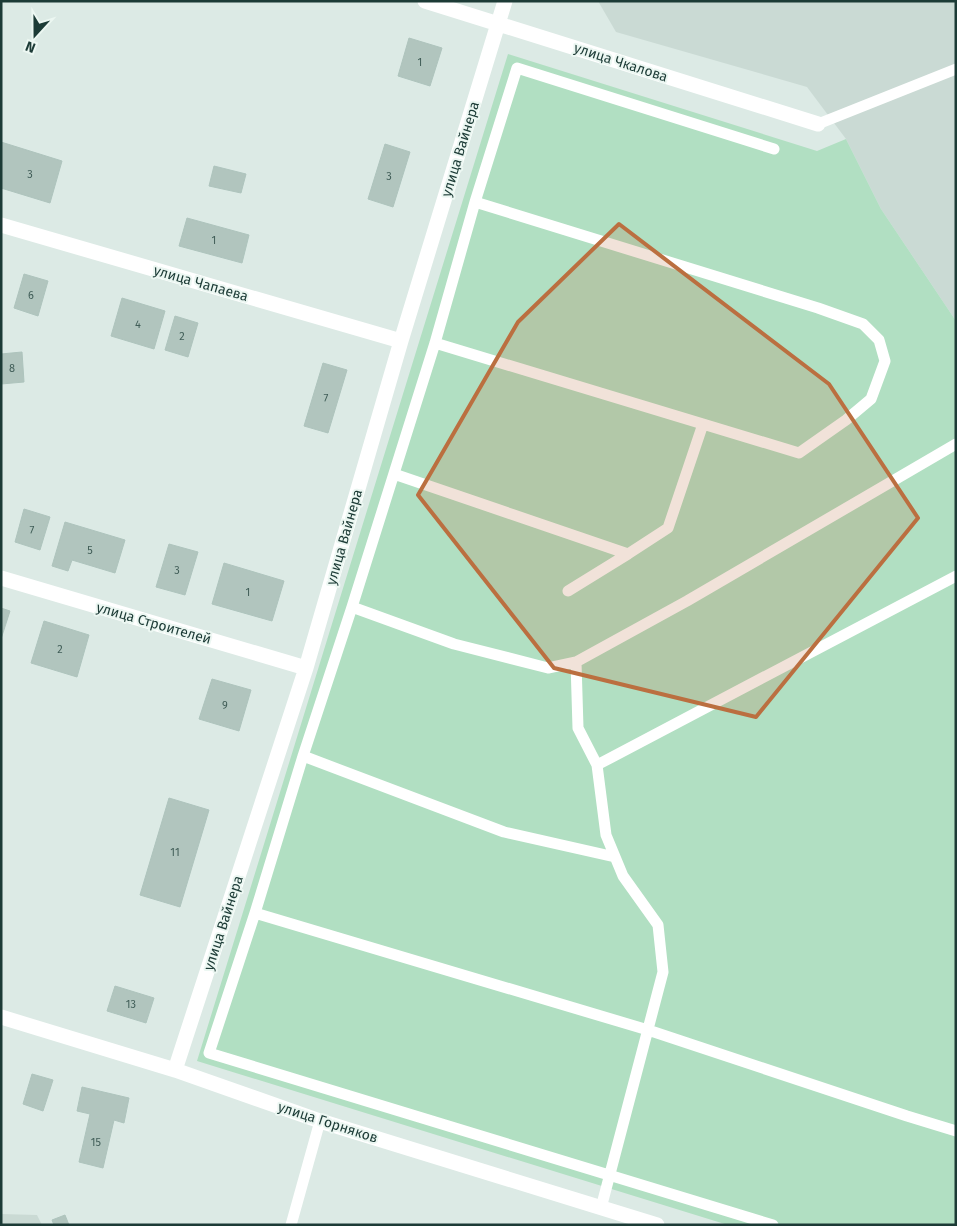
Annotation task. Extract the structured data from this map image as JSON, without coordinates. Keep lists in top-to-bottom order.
{
  "streets": {
    "street": [
      "улица Чкалова",
      "улица Вайнера",
      "улица Чапаева",
      "улица Строителей",
      "улица Горняков"
    ]
  },
  "crossings": [
    ["улица Чкалова", "улица Вайнера"],
    ["улица Вайнера", "улица Чапаева"],
    ["улица Вайнера", "улица Строителей"],
    ["улица Вайнера", "улица Горняков"]
  ],
  "house_numbers": [
    "1",
    "3",
    "3",
    "1",
    "6",
    "4",
    "2",
    "8",
    "7",
    "7",
    "5",
    "3",
    "1",
    "2",
    "9",
    "11",
    "13",
    "15"
  ],
  "north": "bottom"
}
